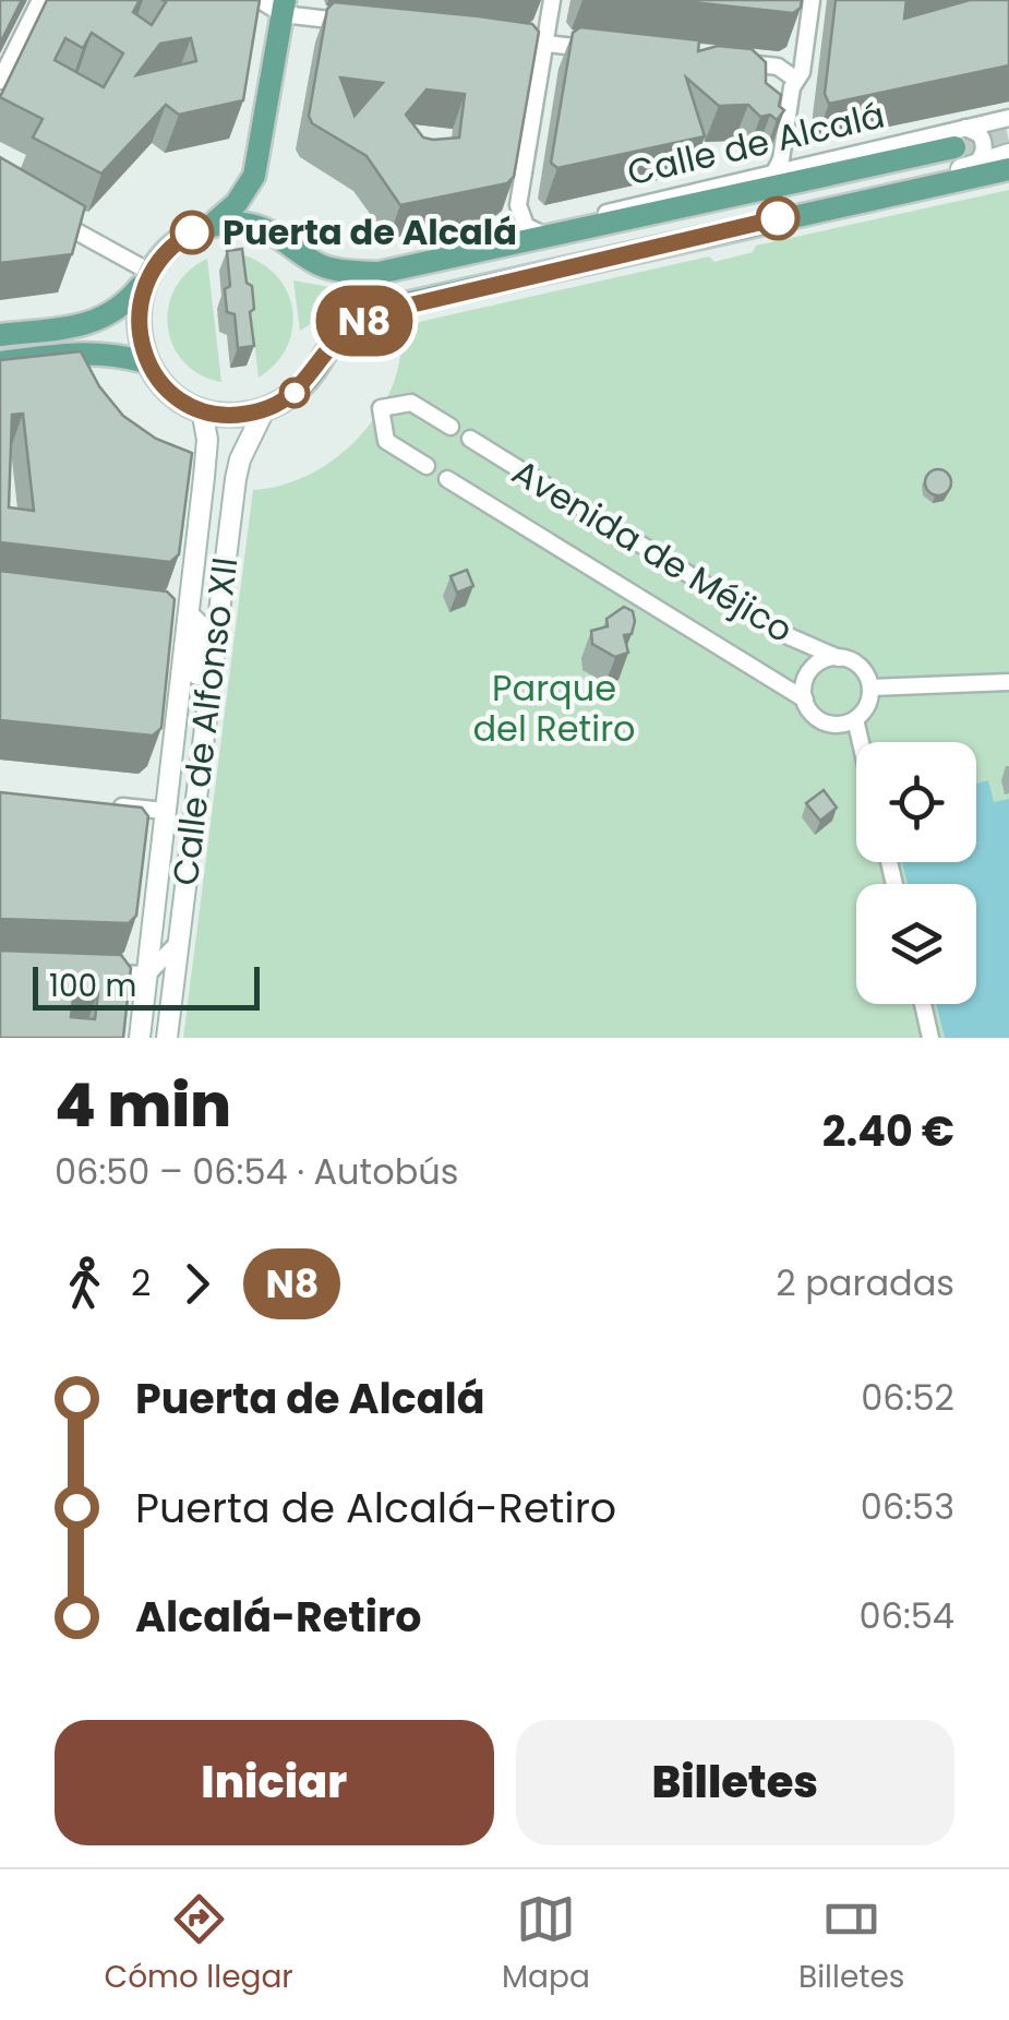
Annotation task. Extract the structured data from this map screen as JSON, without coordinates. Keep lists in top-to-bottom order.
{
  "streets": {
    "main road": ["Calle de Alcalá", "Calle de Alfonso XII"],
    "street": ["Avenida de Méjico"]
  },
  "crossings": [
    ["Calle de Alcalá", "Calle de Alfonso XII"]
  ],
  "parks": ["Parque del Retiro"],
  "places": ["Puerta de Alcalá"],
  "lines": ["bus line N8"],
  "scale_bar": "100 m",
  "page": {
    "on_map": "N8",
    "scale": "100 m",
    "heading": ["4 min", "06:50 – 06:54 · Autobús", "2.40 €"],
    "legs": ["2", "N8", "2 paradas"],
    "list": [
      {
        "name": "Puerta de Alcalá",
        "value": "06:52"
      },
      {
        "name": "Puerta de Alcalá-Retiro",
        "value": "06:53"
      },
      {
        "name": "Alcalá-Retiro",
        "value": "06:54"
      }
    ],
    "buttons": ["Iniciar", "Billetes"],
    "tabs": ["Cómo llegar", "Mapa", "Billetes"]
  }
}
